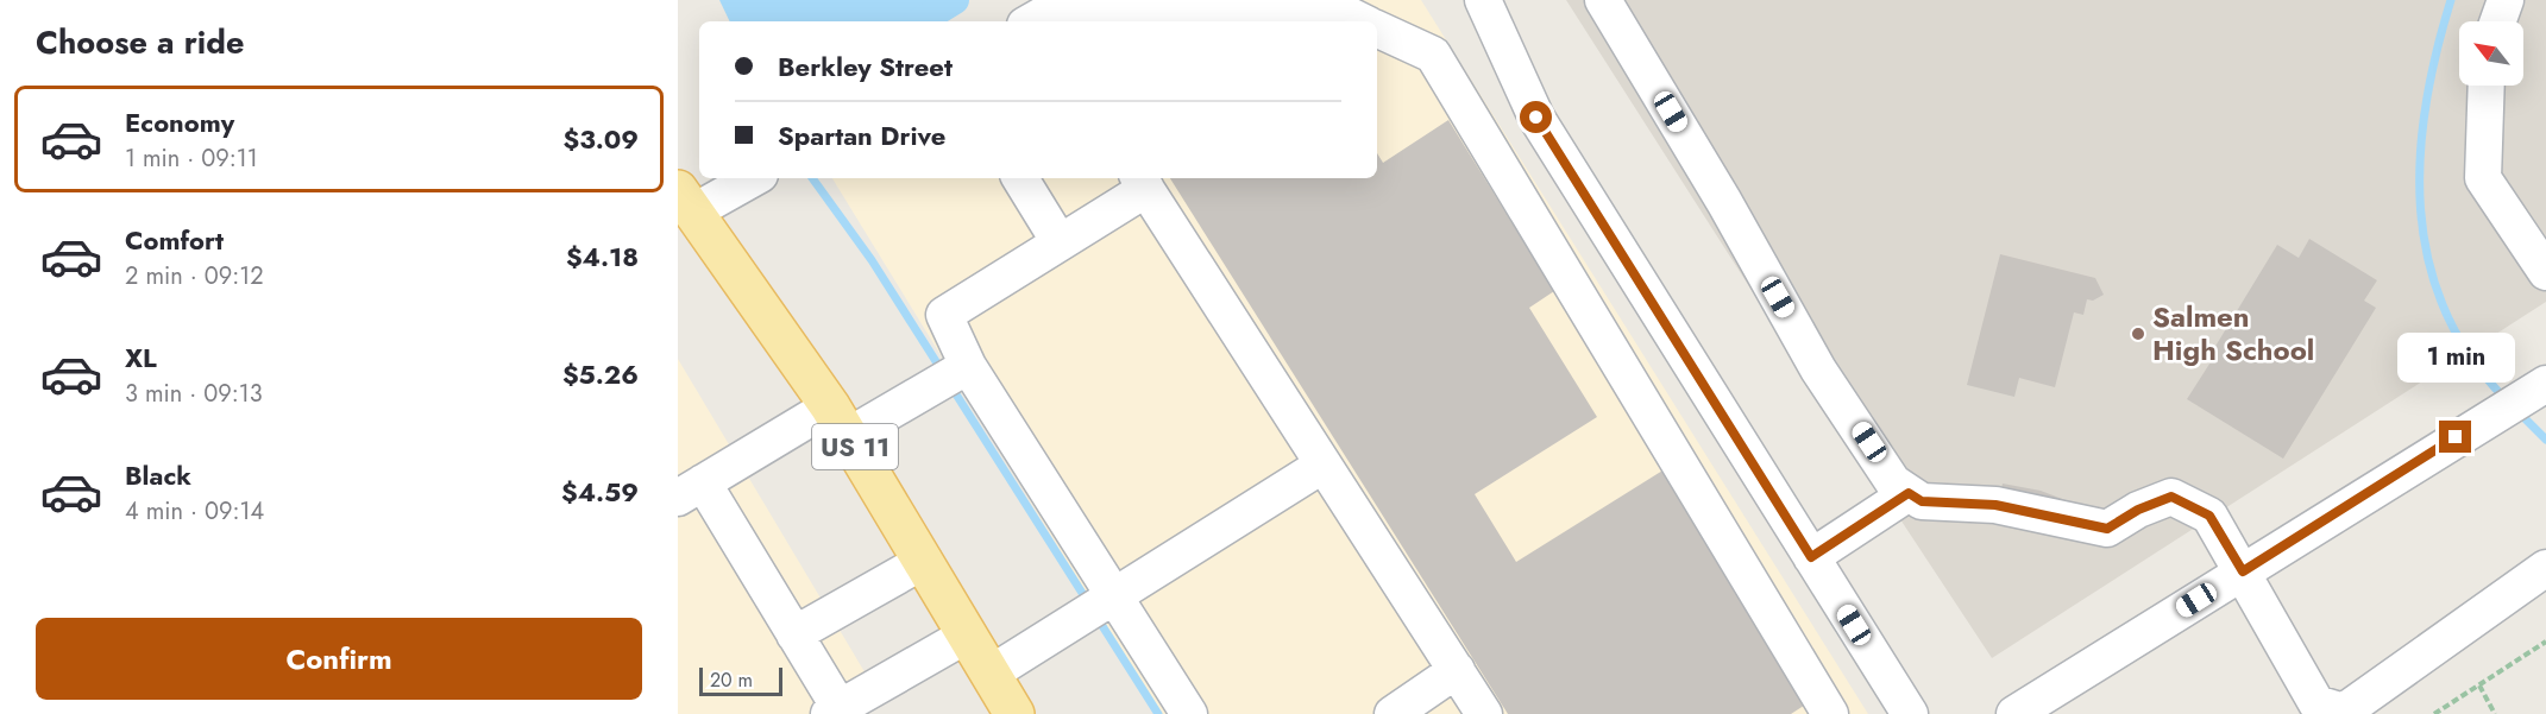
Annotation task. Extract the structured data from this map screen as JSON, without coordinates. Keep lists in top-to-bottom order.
{
  "streets": {
    "main road": ["US 11"]
  },
  "places": ["Salmen High School"],
  "scale_bar": "20 m",
  "north": "top left",
  "page": {
    "heading": "Choose a ride",
    "banner": ["Berkley Street", "Spartan Drive"],
    "list": [
      {
        "name": "Economy",
        "note": "1 min · 09:11",
        "value": "$3.09"
      },
      {
        "name": "Comfort",
        "note": "2 min · 09:12",
        "value": "$4.18"
      },
      {
        "name": "XL",
        "note": "3 min · 09:13",
        "value": "$5.26"
      },
      {
        "name": "Black",
        "note": "4 min · 09:14",
        "value": "$4.59"
      }
    ],
    "bubble": "1 min",
    "buttons": "Confirm",
    "scale": "20 m"
  }
}
